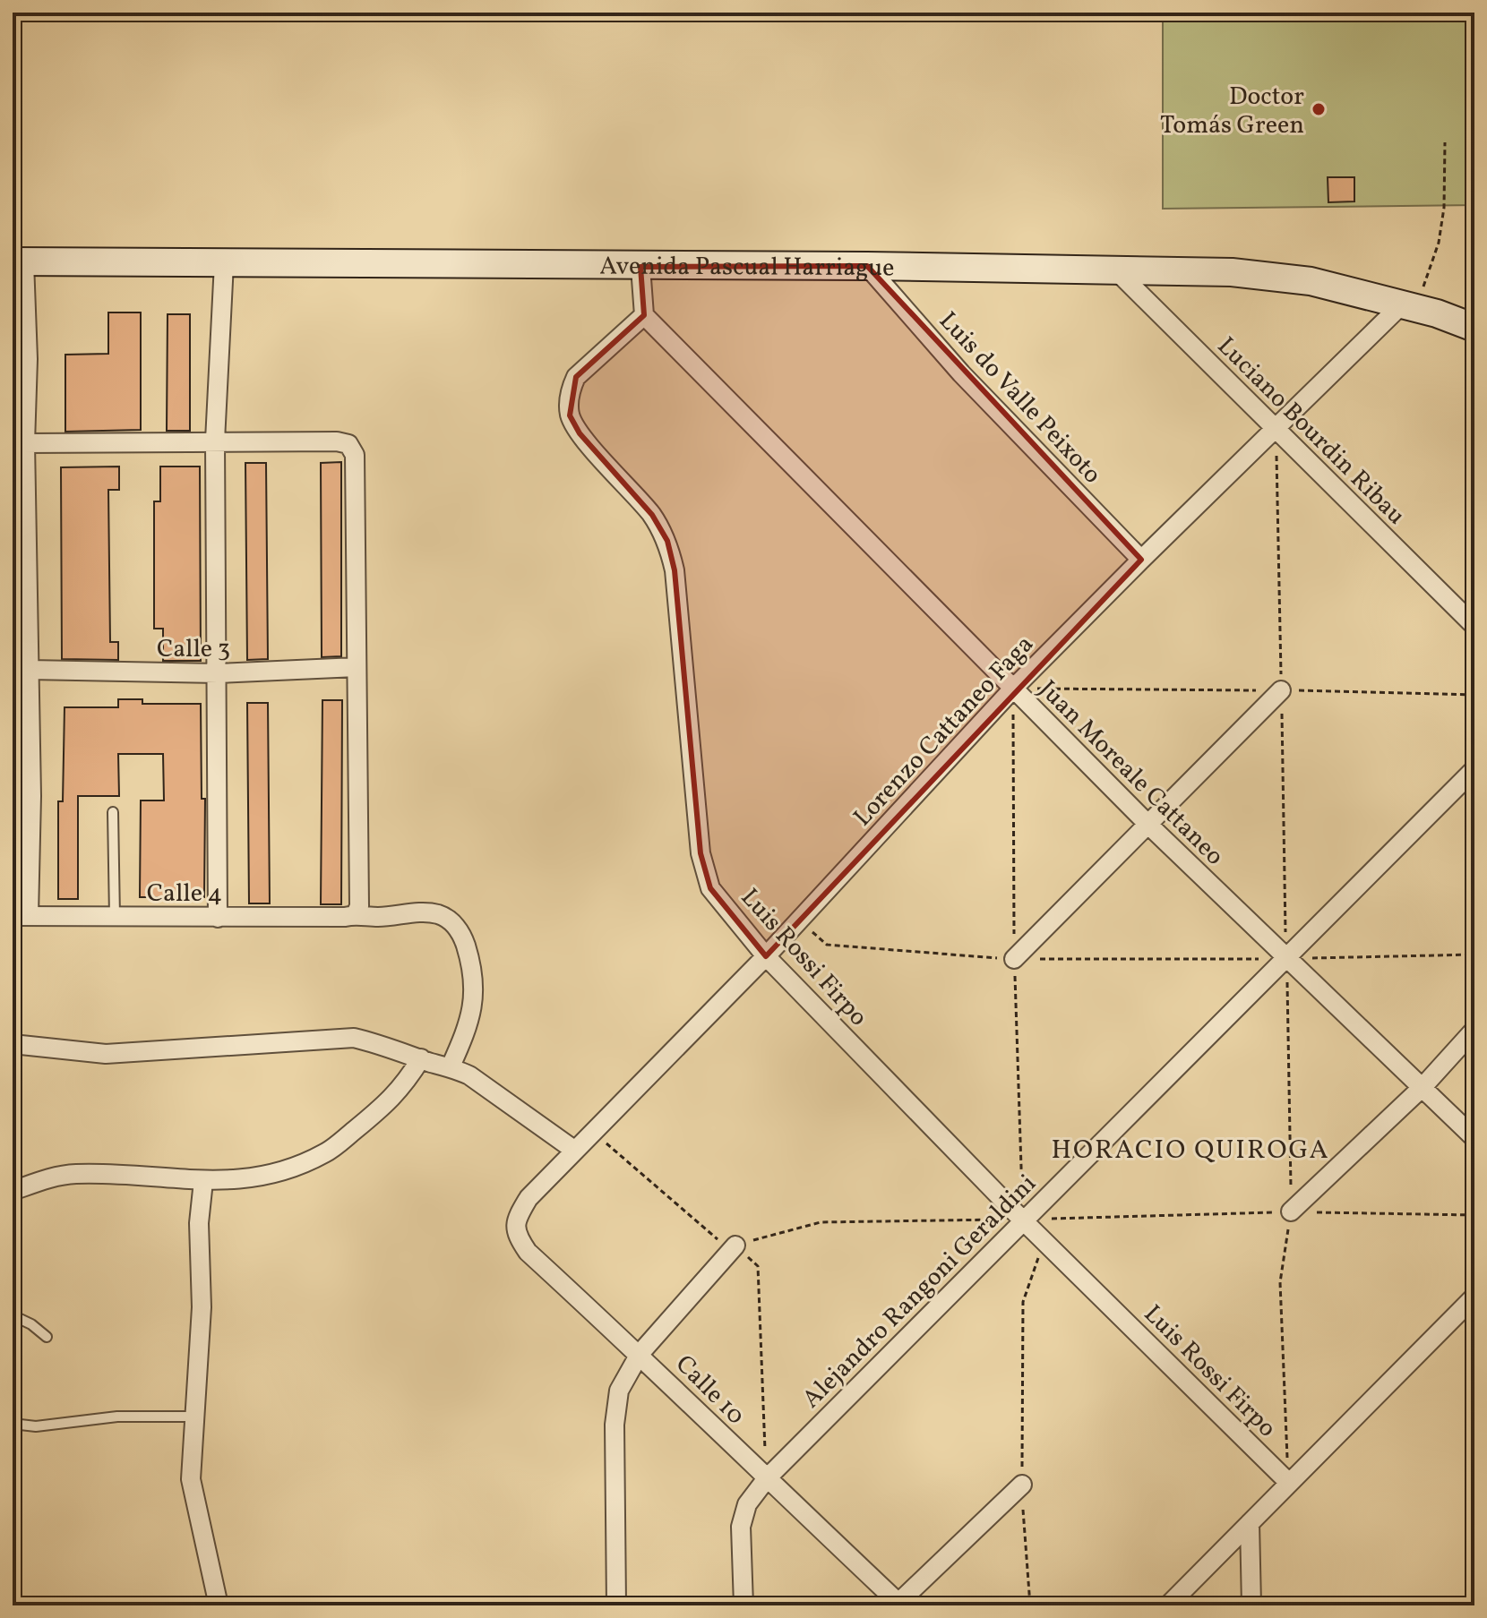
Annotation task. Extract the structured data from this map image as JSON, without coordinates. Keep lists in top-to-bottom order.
{
  "streets": {
    "street": [
      "Avenida Pascual Harriague",
      "Luis do Valle Peixoto",
      "Luciano Bourdin Ribau",
      "Calle 3",
      "Lorenzo Cattaneo Faga",
      "Juan Moreale Cattaneo",
      "Calle 4",
      "Luis Rossi Firpo",
      "Alejandro Rangoni Geraldini",
      "Calle 10"
    ]
  },
  "crossings": [
    ["Avenida Pascual Harriague", "Luis do Valle Peixoto"],
    ["Avenida Pascual Harriague", "Luciano Bourdin Ribau"],
    ["Avenida Pascual Harriague", "Lorenzo Cattaneo Faga"],
    ["Luis do Valle Peixoto", "Lorenzo Cattaneo Faga"],
    ["Luciano Bourdin Ribau", "Lorenzo Cattaneo Faga"],
    ["Lorenzo Cattaneo Faga", "Juan Moreale Cattaneo"],
    ["Lorenzo Cattaneo Faga", "Luis Rossi Firpo"],
    ["Lorenzo Cattaneo Faga", "Calle 10"],
    ["Juan Moreale Cattaneo", "Luis Rossi Firpo"],
    ["Juan Moreale Cattaneo", "Alejandro Rangoni Geraldini"],
    ["Luis Rossi Firpo", "Alejandro Rangoni Geraldini"],
    ["Alejandro Rangoni Geraldini", "Calle 10"]
  ],
  "districts": ["HORACIO QUIROGA"],
  "places": ["Doctor Tomás Green"]
}
